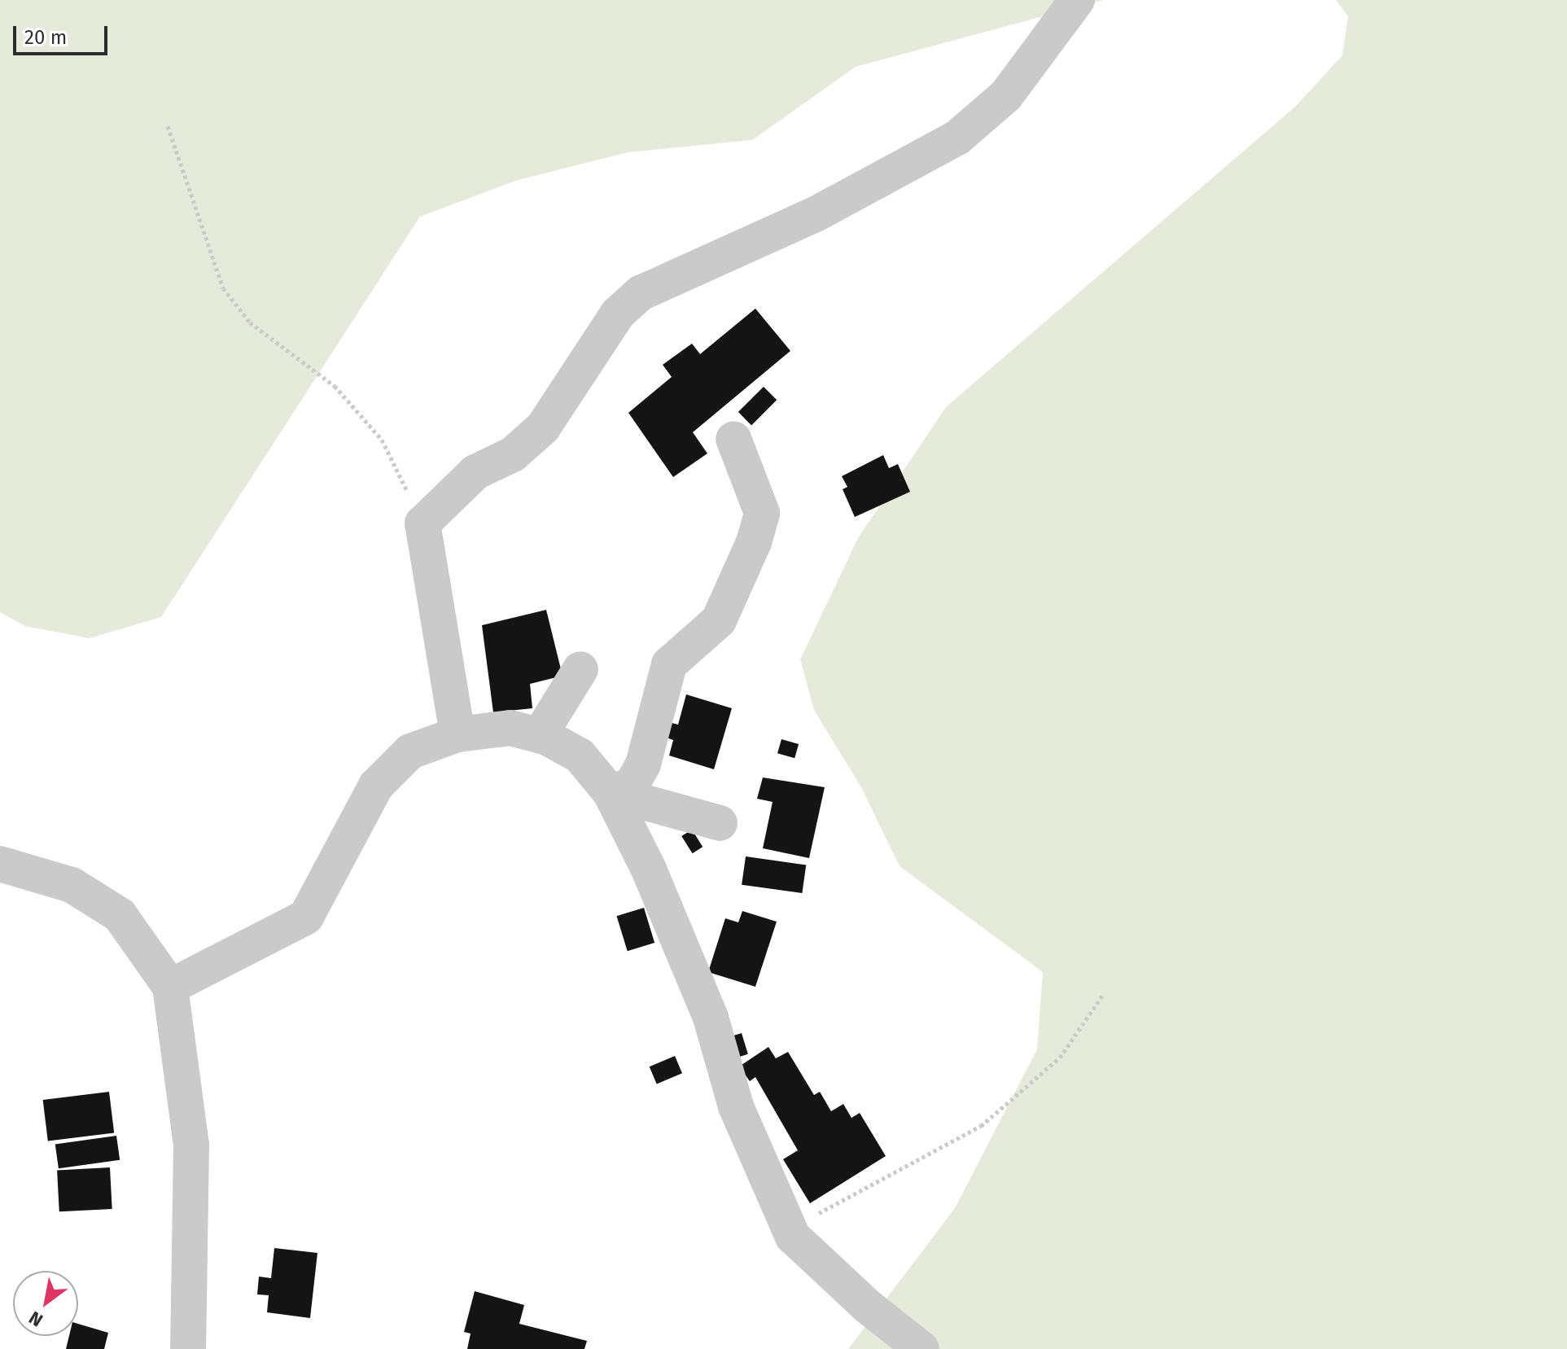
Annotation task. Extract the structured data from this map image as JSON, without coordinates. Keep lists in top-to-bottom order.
{
  "scale_bar": "20 m",
  "north": "bottom left"
}
